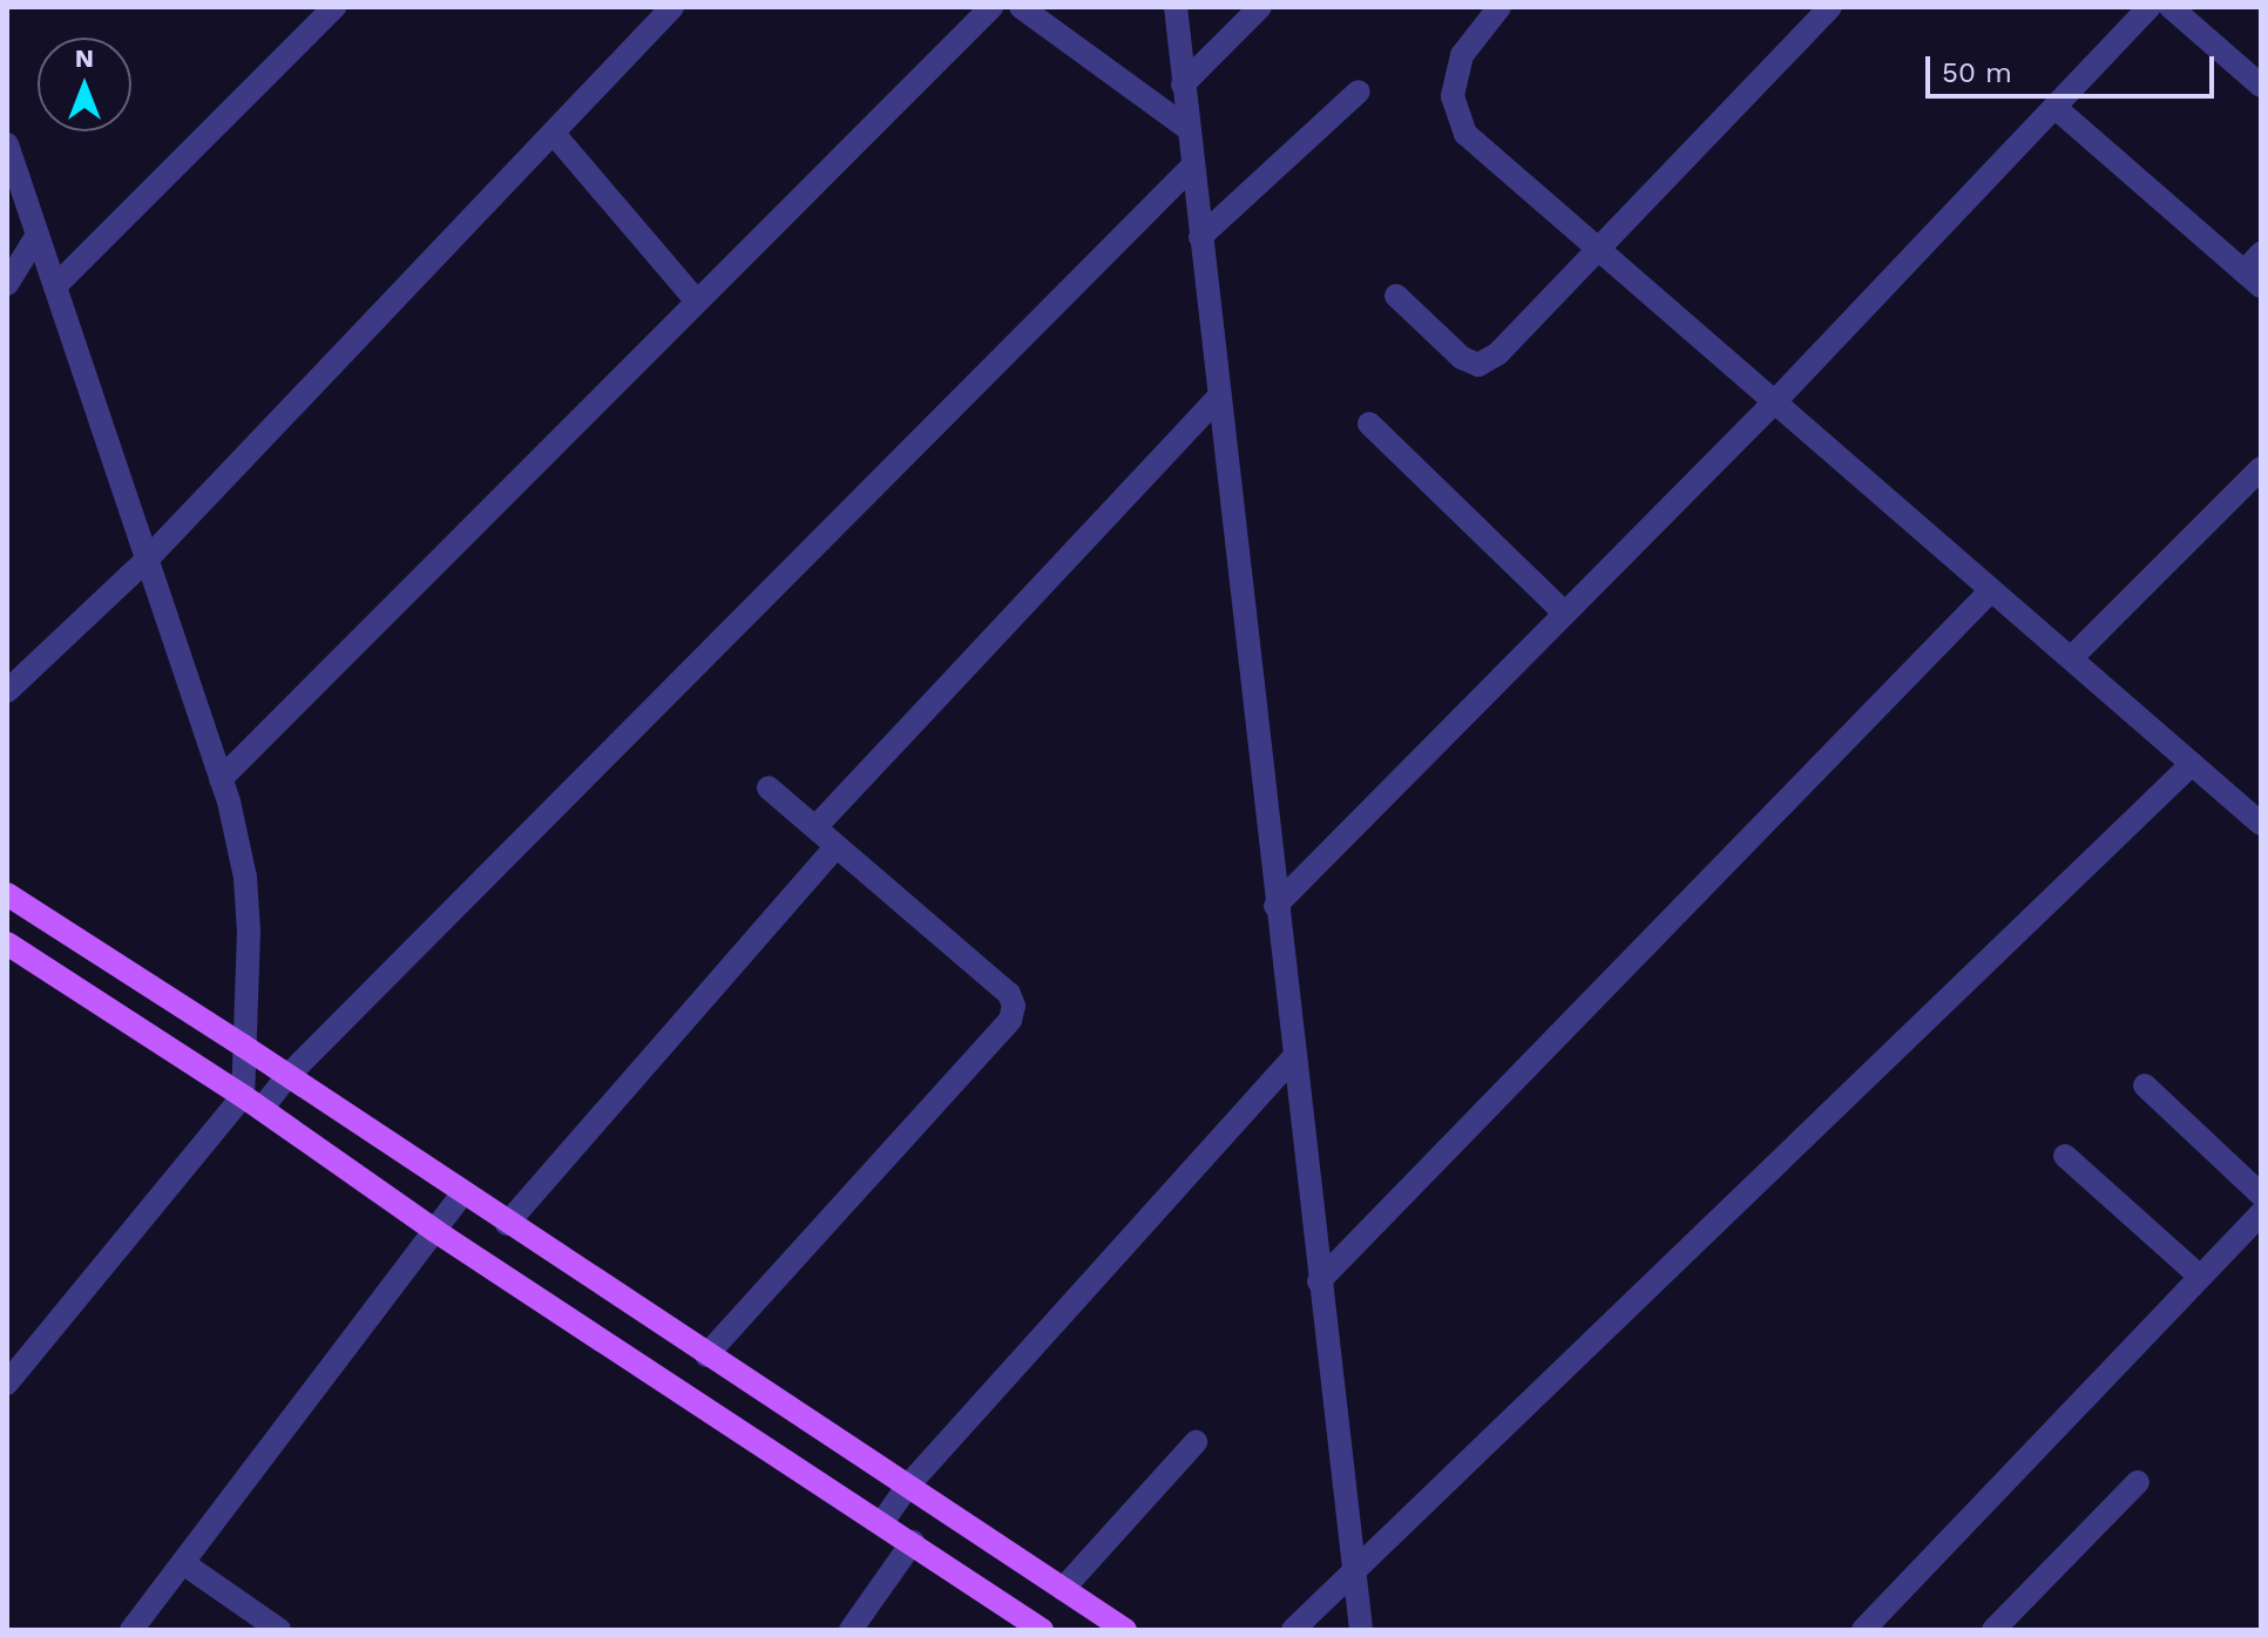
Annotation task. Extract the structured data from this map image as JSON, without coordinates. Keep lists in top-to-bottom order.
{
  "scale_bar": "50 m",
  "north": "top"
}
